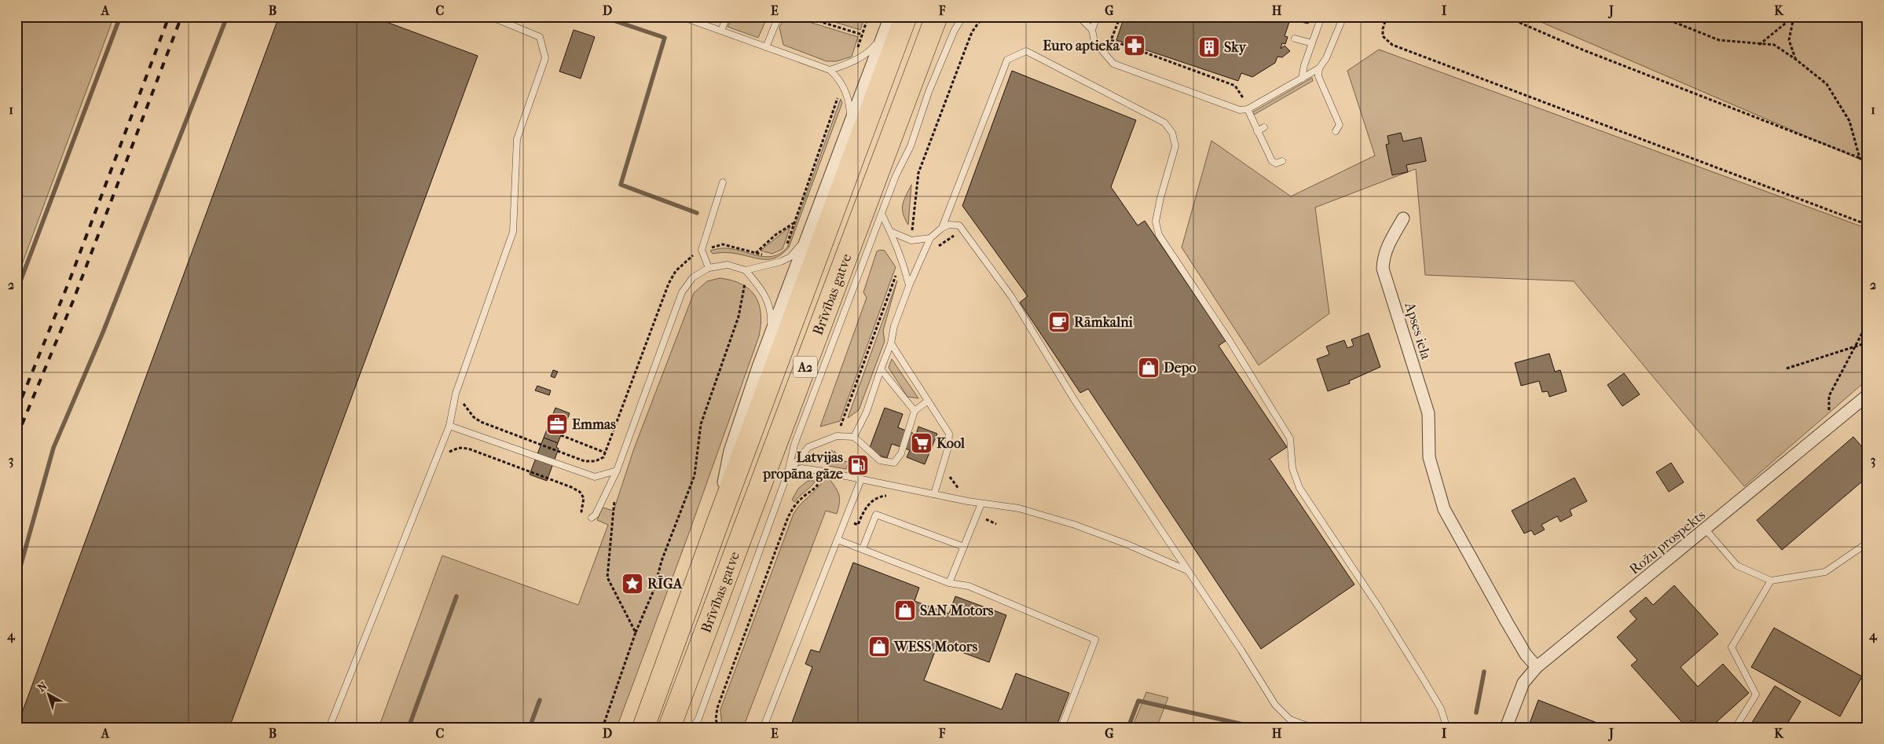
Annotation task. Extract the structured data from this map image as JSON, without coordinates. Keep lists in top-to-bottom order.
{
  "streets": {
    "highway": ["Brīvības gatve", "A2"],
    "street": ["Apses iela", "Rožu prospekts"]
  },
  "crossings": [
    ["Apses iela", "Rožu prospekts"]
  ],
  "places": {
    "pharmacy": ["Euro aptieka"],
    "building": ["Sky"],
    "cafe": ["Rāmkalni"],
    "shop": ["Depo", "SAN Motors", "WESS Motors"],
    "office": ["Emmas"],
    "supermarket": ["Kool"],
    "fuel station": ["Latvijas propāna gāze"],
    "place": ["RĪGA"]
  },
  "north": "top left",
  "grid": {
    "columns": [
      "A",
      "B",
      "C",
      "D",
      "E",
      "F",
      "G",
      "H",
      "I",
      "J",
      "K"
    ],
    "rows": [
      "1",
      "2",
      "3",
      "4"
    ]
  }
}
